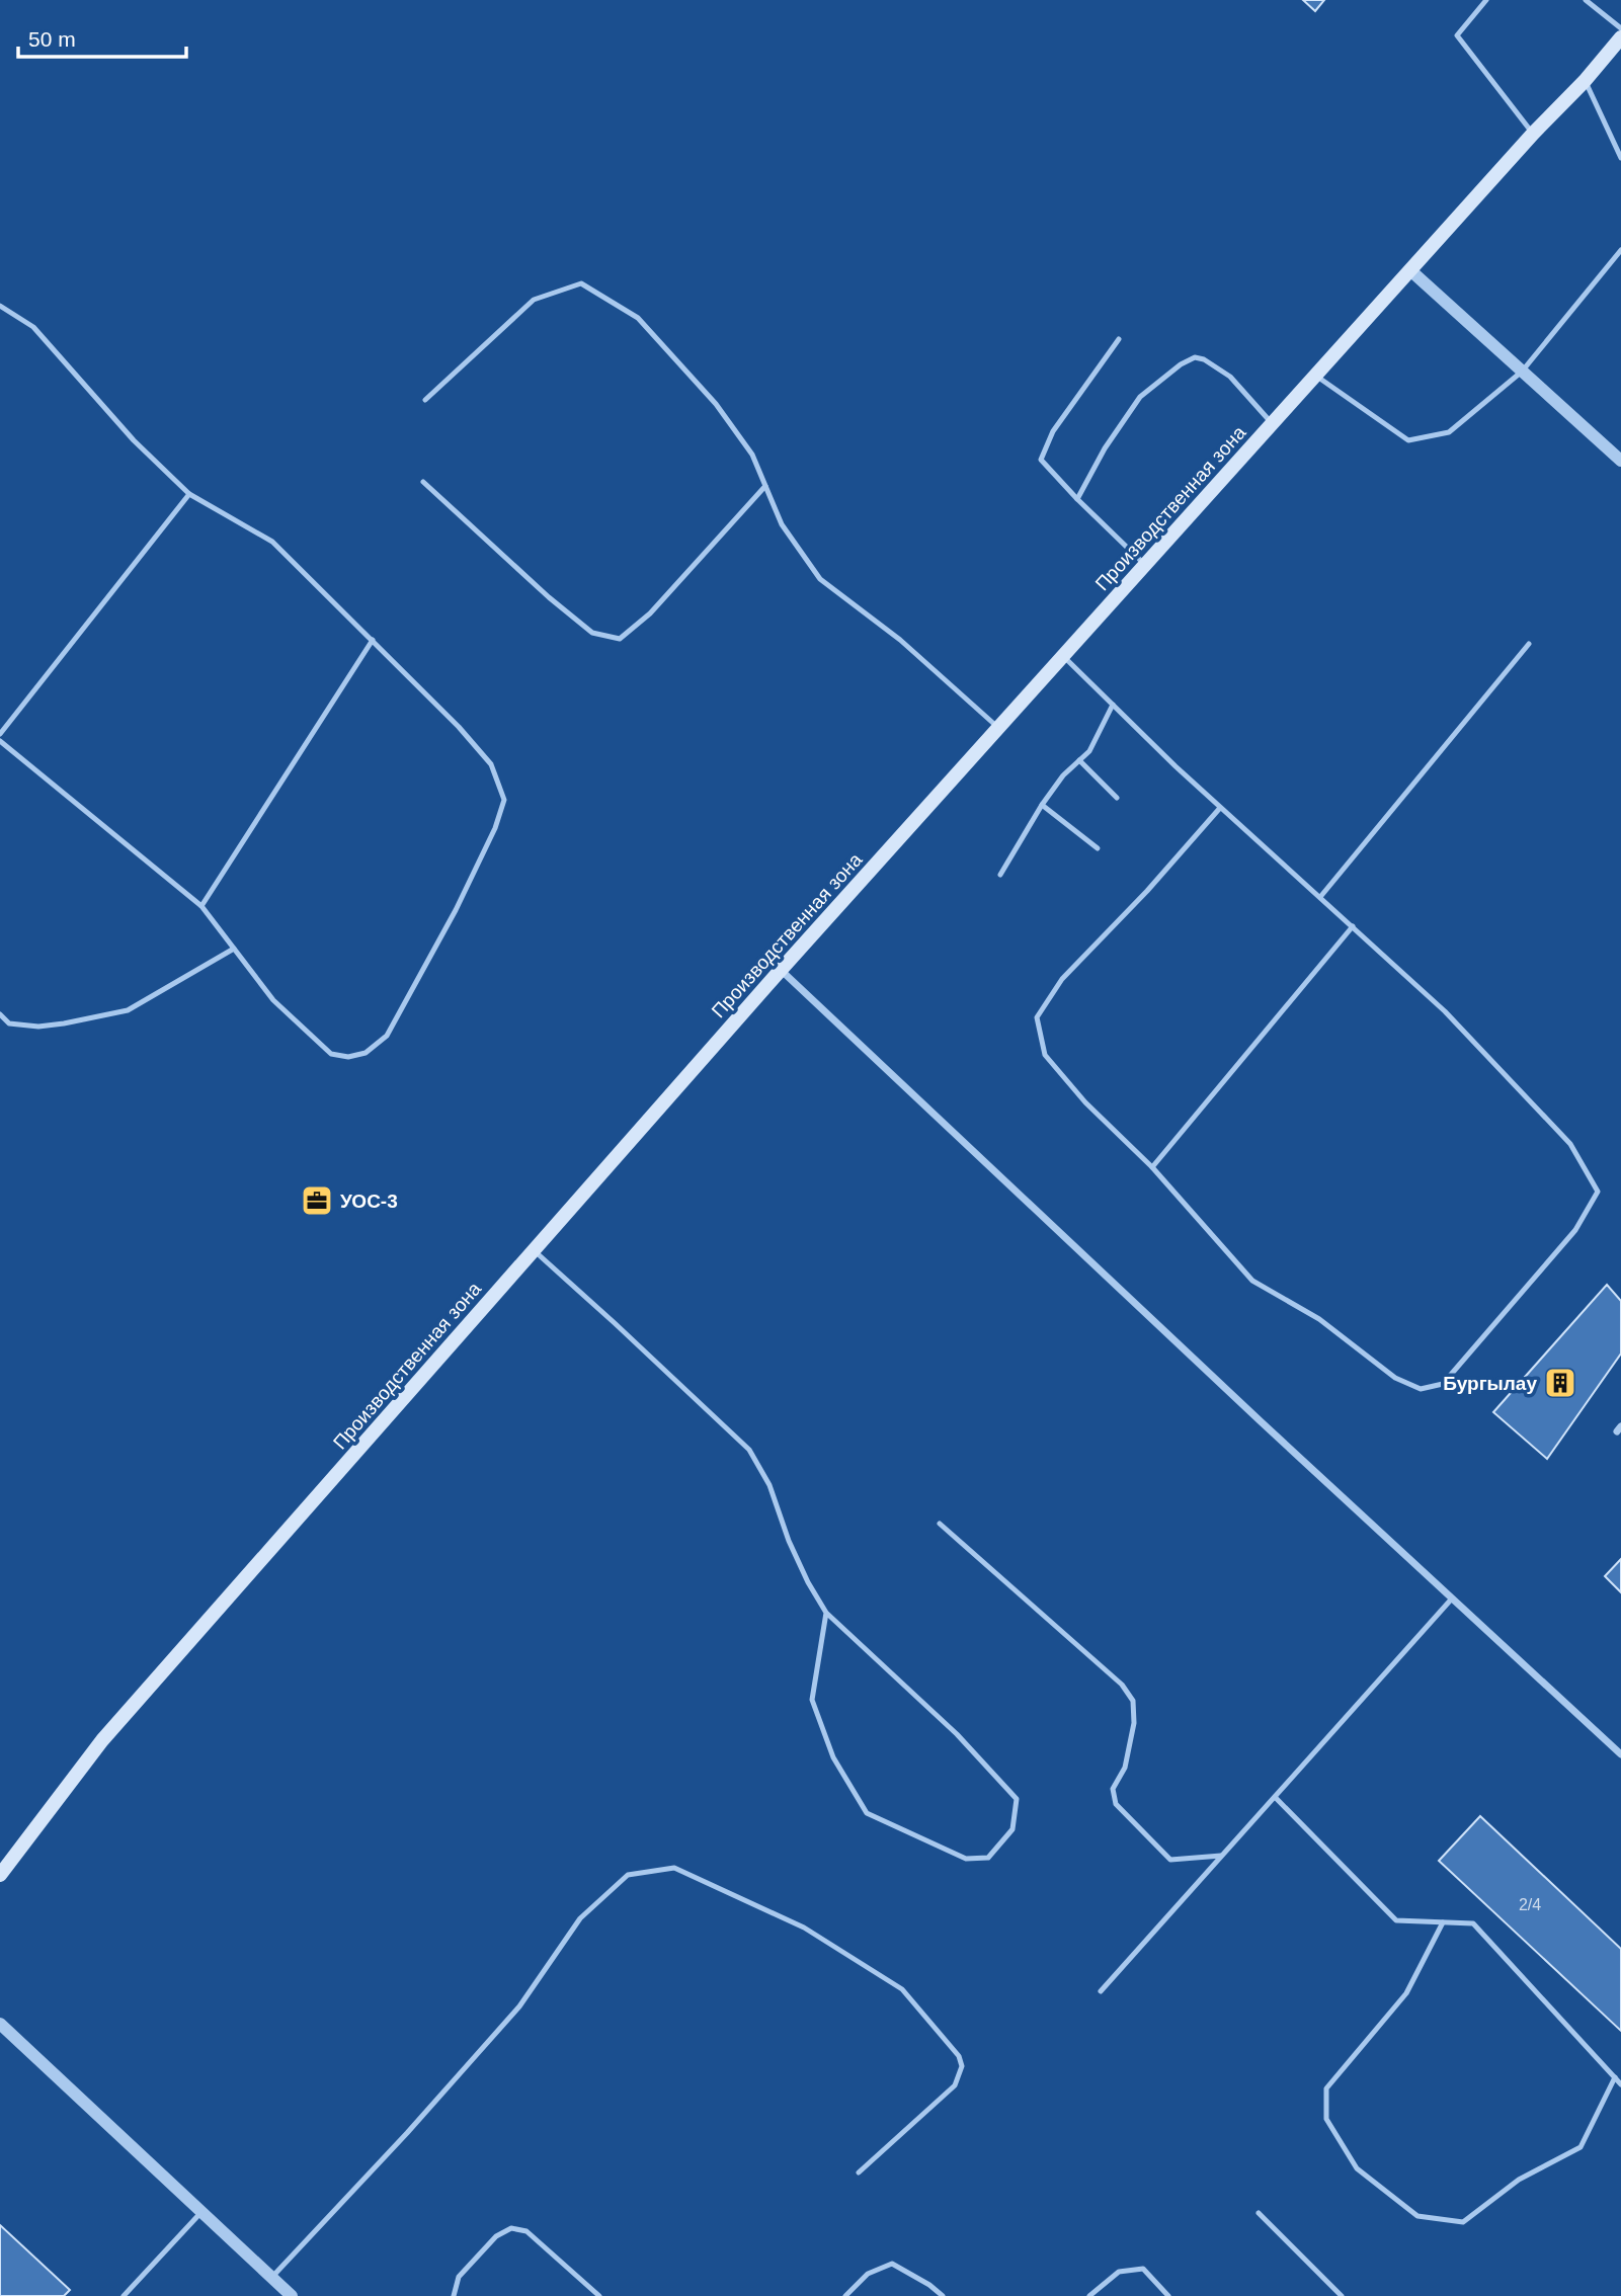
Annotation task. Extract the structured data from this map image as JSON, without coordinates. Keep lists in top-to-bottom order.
{
  "streets": {
    "main road": ["Производственная зона"]
  },
  "places": {
    "office": ["УОС-3"],
    "building": ["Бургылау"]
  },
  "house_numbers": ["2/4"],
  "scale_bar": "50 m"
}
